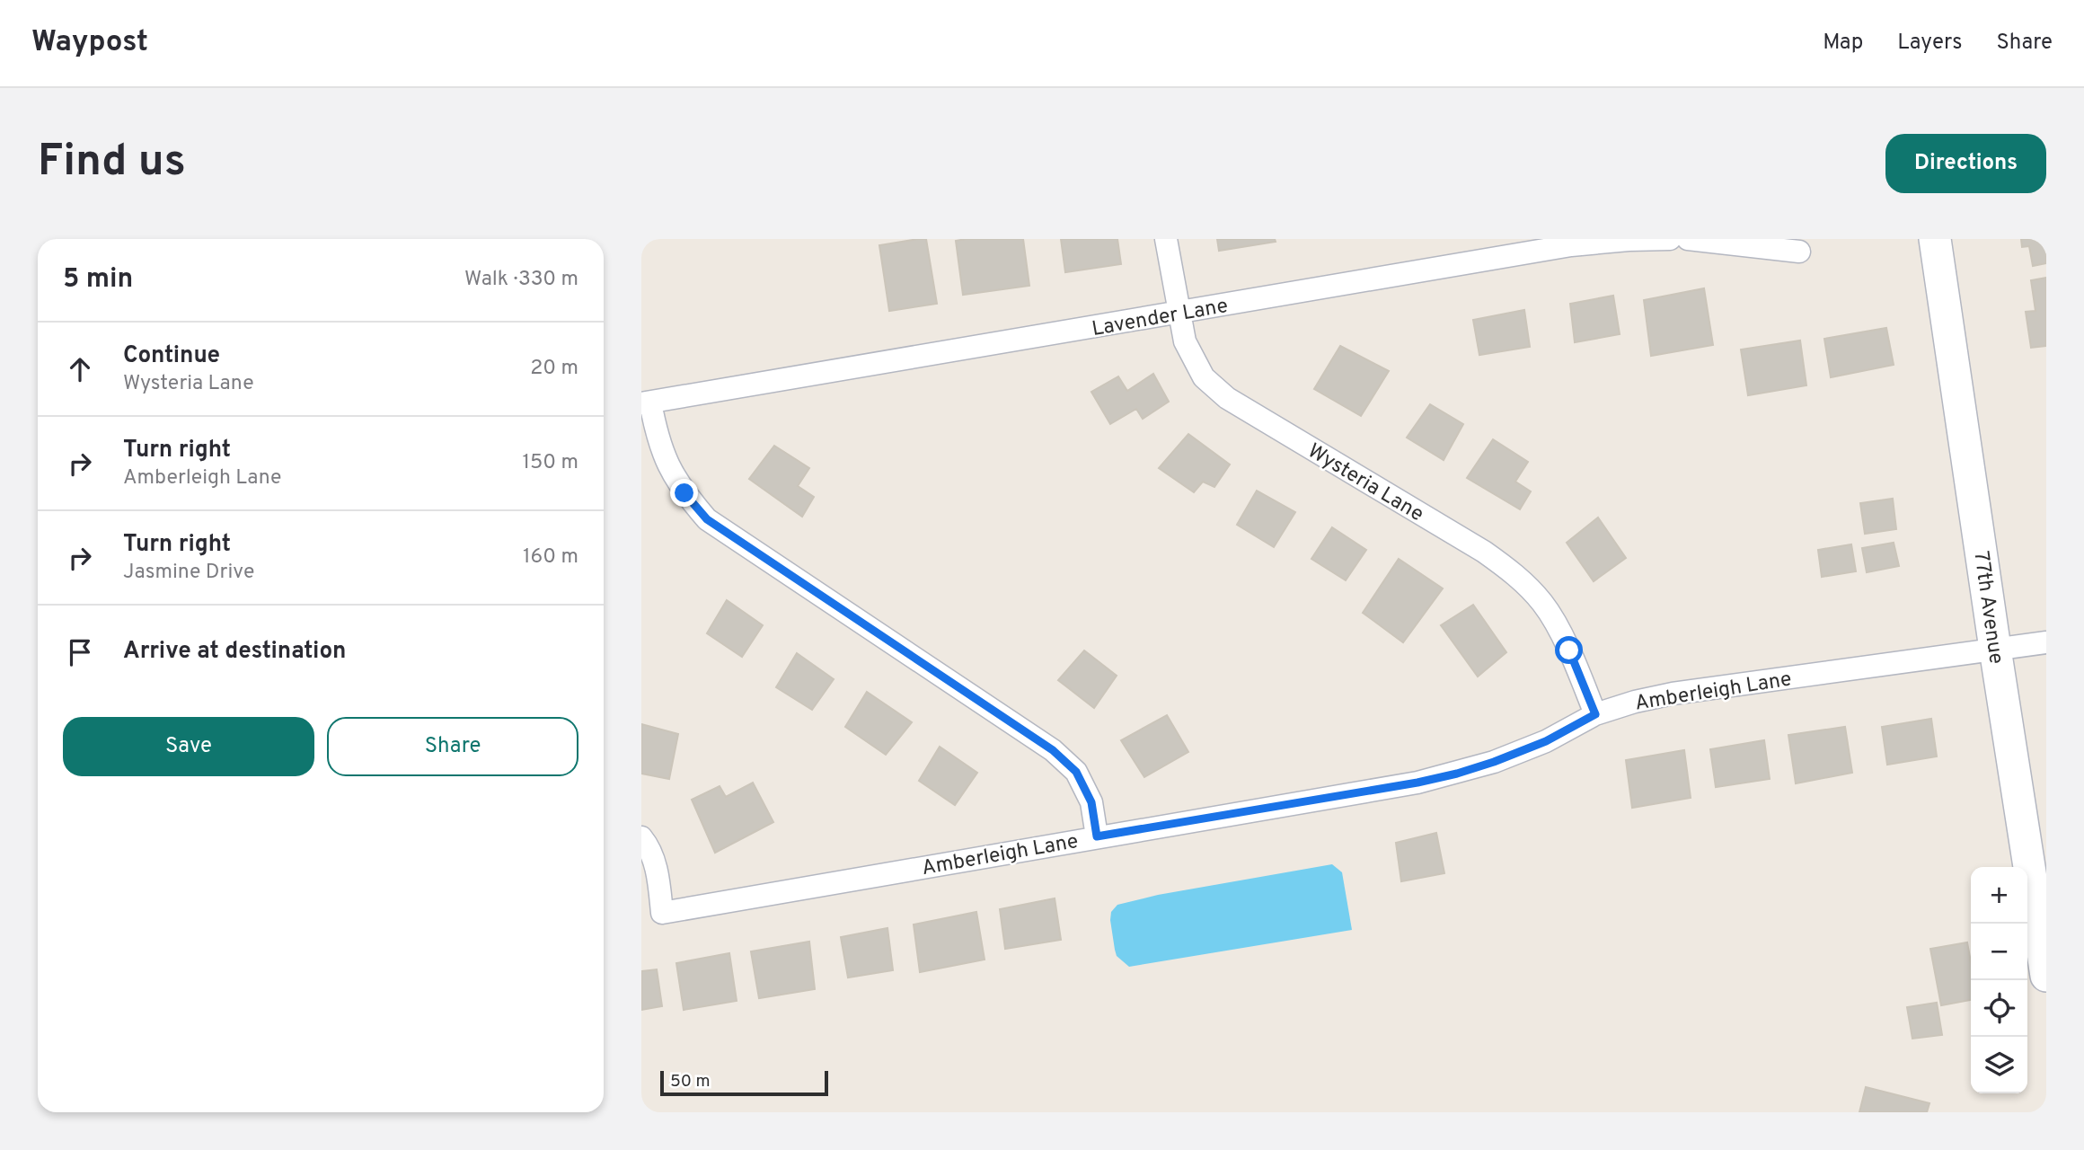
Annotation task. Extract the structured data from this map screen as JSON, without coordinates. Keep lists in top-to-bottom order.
{
  "streets": {
    "street": [
      "Lavender Lane",
      "Wysteria Lane",
      "77th Avenue",
      "Amberleigh Lane"
    ]
  },
  "crossings": [
    ["Lavender Lane", "Wysteria Lane"],
    ["Wysteria Lane", "Amberleigh Lane"],
    ["77th Avenue", "Amberleigh Lane"]
  ],
  "scale_bar": "50 m",
  "page": {
    "header": "Waypost",
    "nav": ["Map", "Layers", "Share"],
    "buttons": [
      "Directions",
      ["Save", "Share"]
    ],
    "title": "Find us",
    "heading": ["5 min", "Walk · 330 m"],
    "list": [
      ["Continue", "Wysteria Lane", "20 m"],
      ["Turn right", "Amberleigh Lane", "150 m"],
      ["Turn right", "Jasmine Drive", "160 m"],
      "Arrive at destination"
    ],
    "map_buttons": ["+", "−"],
    "scale": "50 m"
  }
}
